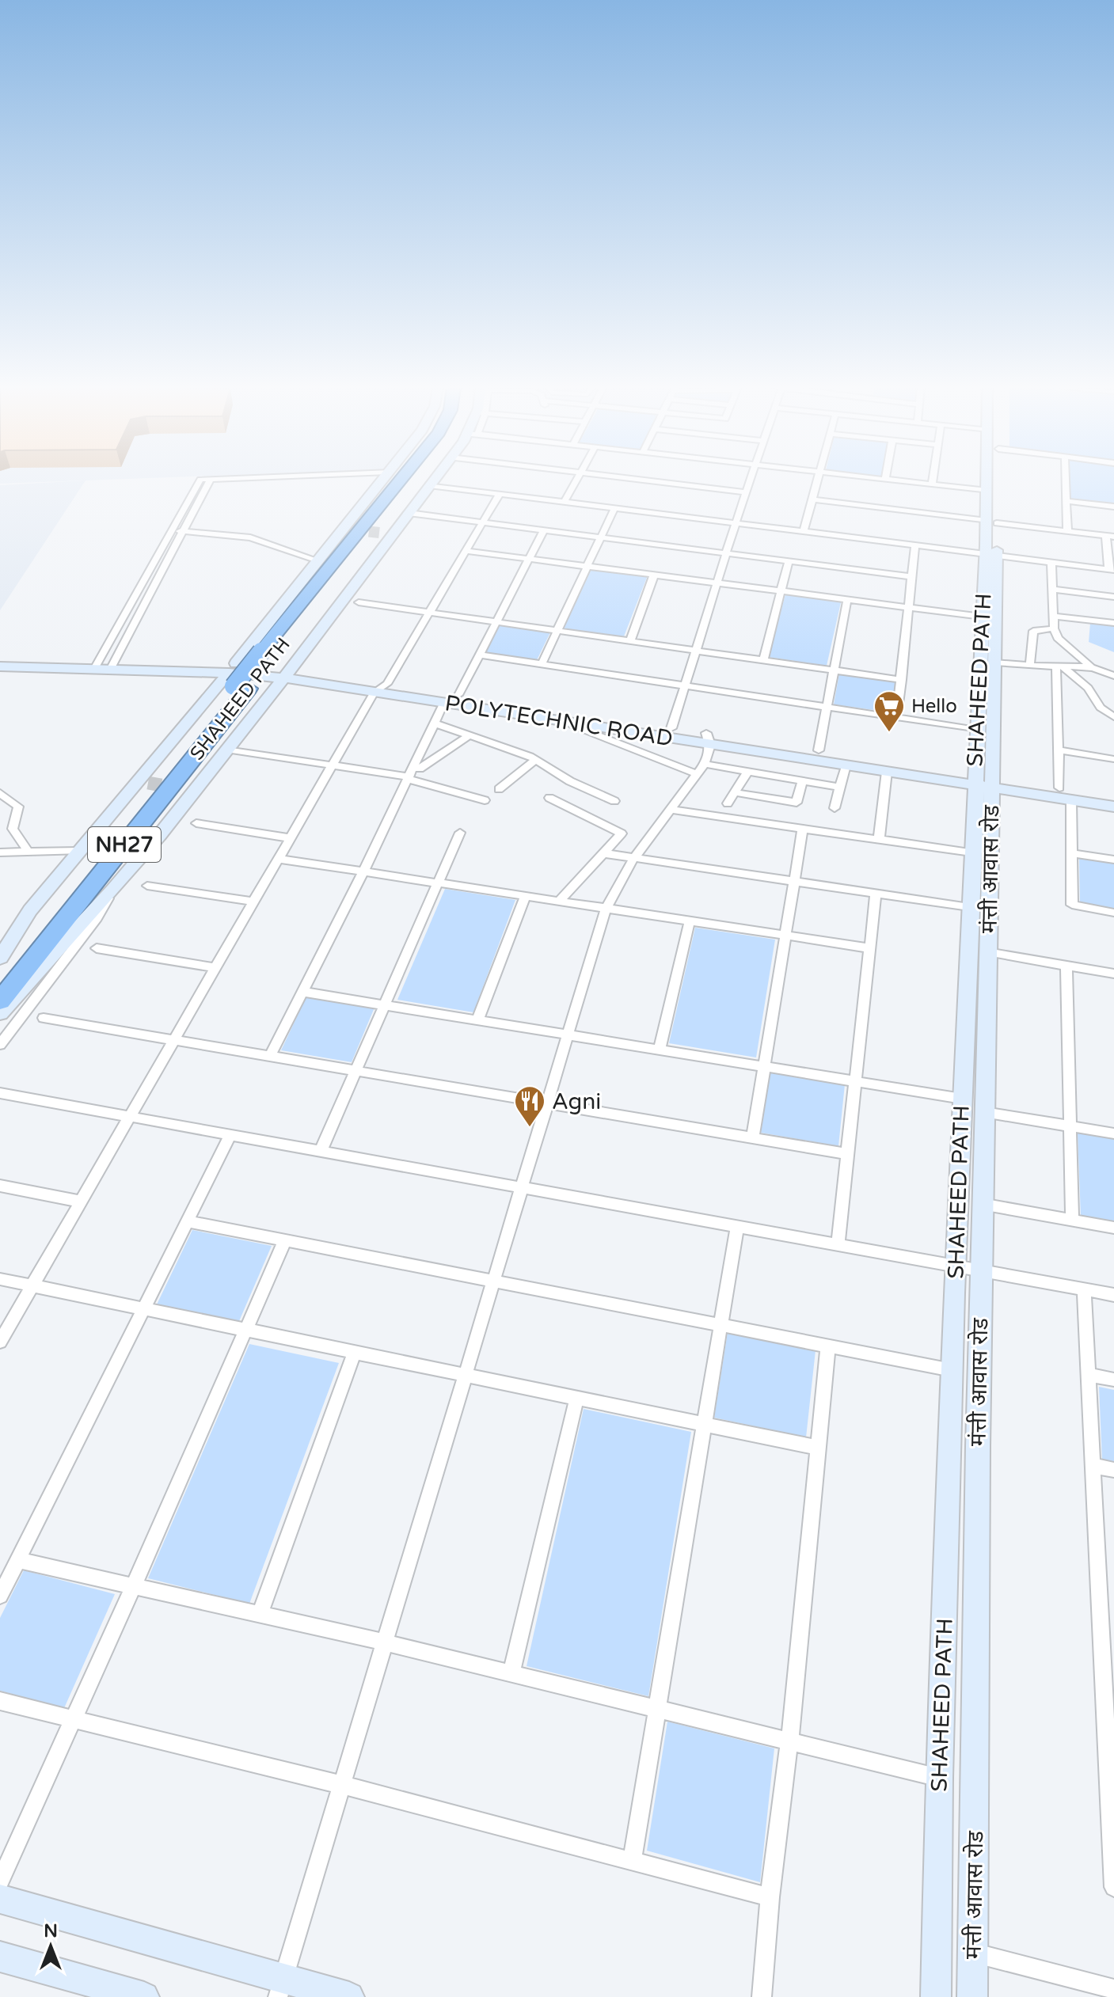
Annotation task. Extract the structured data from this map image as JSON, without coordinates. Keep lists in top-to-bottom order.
{
  "streets": {
    "highway": ["SHAHEED PATH", "NH27"],
    "street": ["POLYTECHNIC ROAD", "मंत्ती आवास रोड"]
  },
  "crossings": [
    ["SHAHEED PATH", "POLYTECHNIC ROAD"],
    ["SHAHEED PATH", "मंत्ती आवास रोड"],
    ["POLYTECHNIC ROAD", "मंत्ती आवास रोड"]
  ],
  "places": {
    "supermarket": ["Hello"],
    "restaurant": ["Agni"]
  },
  "north": "top"
}
